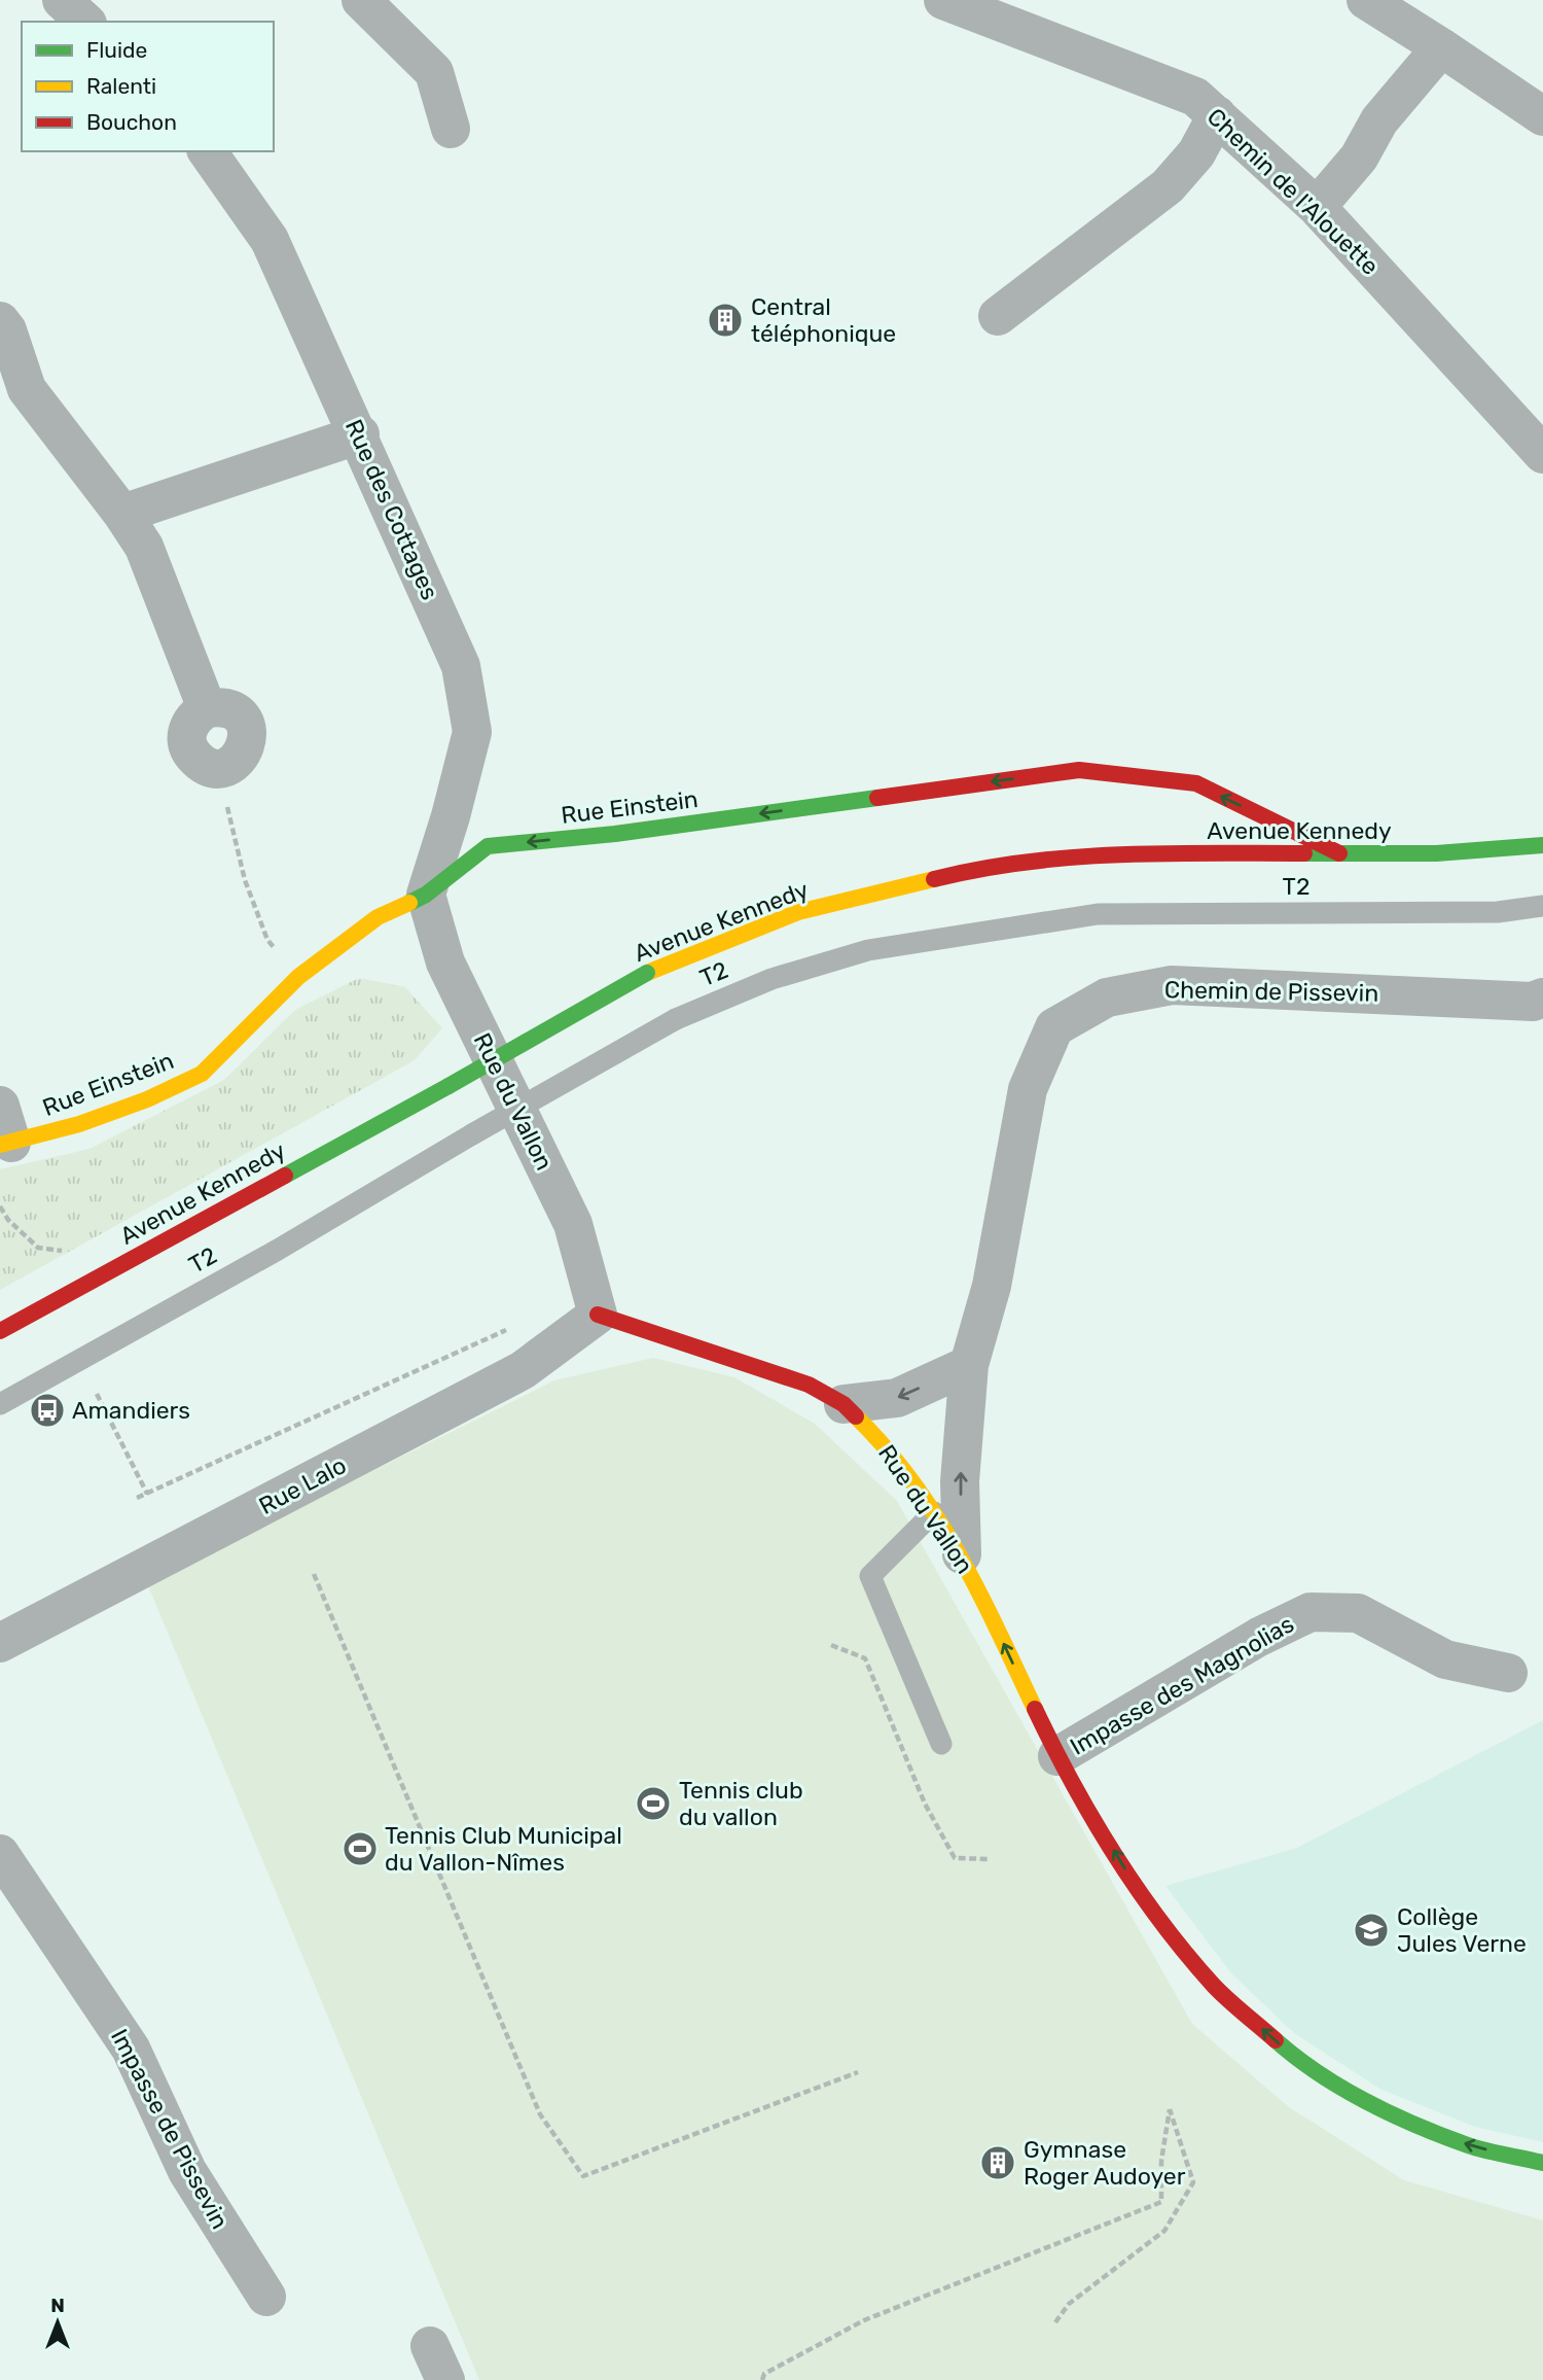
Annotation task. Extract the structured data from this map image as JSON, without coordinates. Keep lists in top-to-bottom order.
{
  "streets": {
    "street": [
      "Chemin de l'Alouette",
      "Rue des Cottages",
      "Rue Einstein",
      "Avenue Kennedy",
      "Chemin de Pissevin",
      "Rue du Vallon",
      "Rue Lalo",
      "Impasse des Magnolias",
      "Impasse de Pissevin"
    ],
    "lane": ["T2"]
  },
  "crossings": [
    ["Rue des Cottages", "Rue Einstein"],
    ["Rue des Cottages", "Rue du Vallon"],
    ["Rue Einstein", "Avenue Kennedy"],
    ["Rue Einstein", "Rue du Vallon"],
    ["Chemin de Pissevin", "Rue du Vallon"],
    ["Rue du Vallon", "Rue Lalo"],
    ["Rue du Vallon", "Impasse des Magnolias"]
  ],
  "one_way": ["Rue Einstein", "Rue du Vallon"],
  "places": {
    "building": ["Central téléphonique", "Gymnase Roger Audoyer"],
    "bus stop": ["Amandiers"],
    "sports": ["Tennis club du vallon", "Tennis Club Municipal du Vallon-Nîmes"],
    "school or university": ["Collège Jules Verne"]
  },
  "legend": ["Fluide", "Ralenti", "Bouchon"],
  "north": "top"
}
